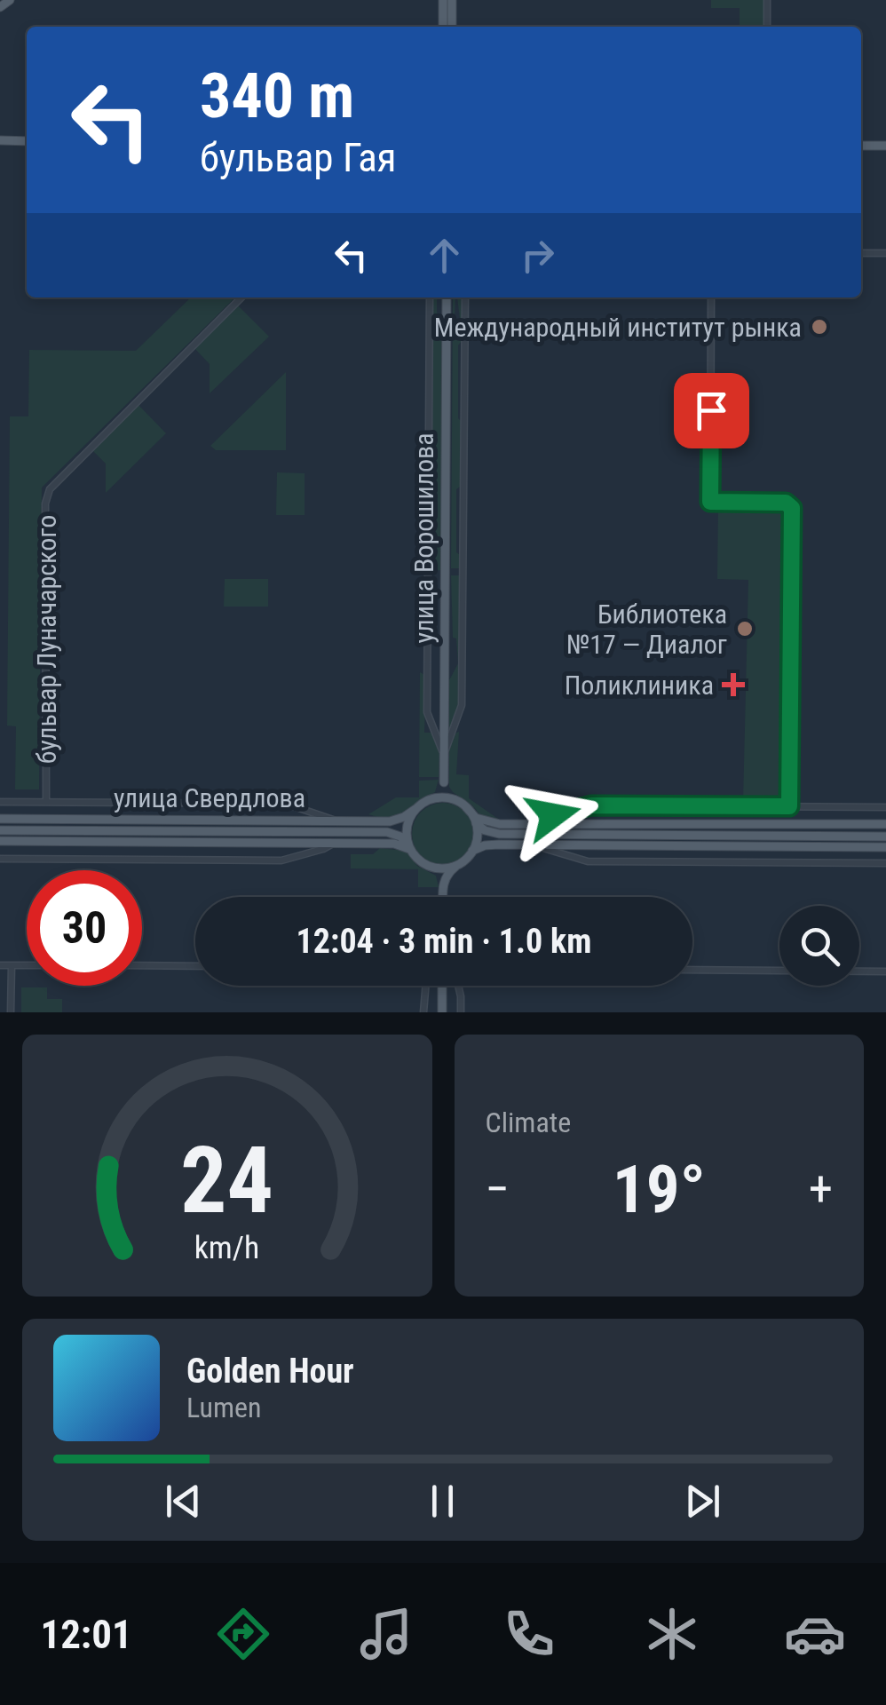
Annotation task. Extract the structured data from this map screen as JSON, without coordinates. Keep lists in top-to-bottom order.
{
  "streets": {
    "main road": ["улица Ворошилова", "улица Свердлова"],
    "street": ["бульвар Луначарского"]
  },
  "places": {
    "other": ["Международный институт рынка", "Библиотека №17 — Диалог"],
    "health": ["Поликлиника"]
  },
  "page": {
    "turn": ["340 m", "бульвар Гая"],
    "limit": "30",
    "trip": "12:04 · 3 min · 1.0 km",
    "tile": "Climate",
    "heat": ["−", "19°", "+"],
    "song": ["Golden Hour", "Lumen"],
    "tabs": "12:01",
    "gauge": ["24", "km/h"]
  }
}
